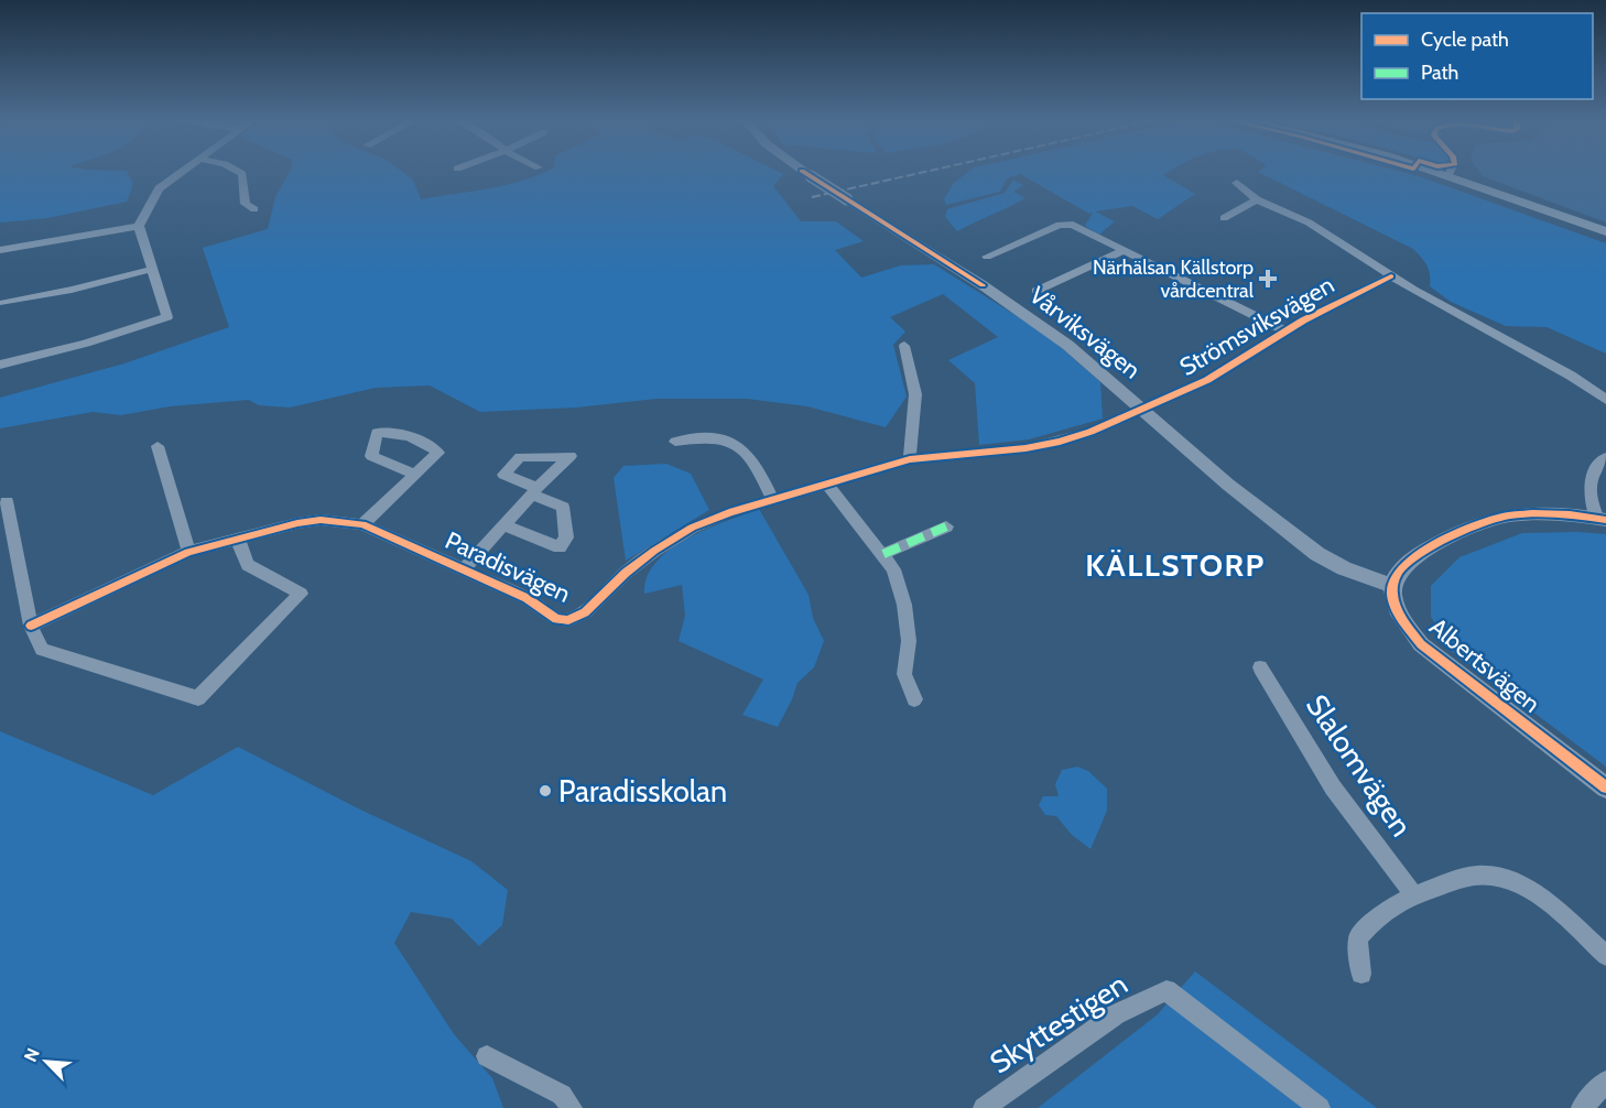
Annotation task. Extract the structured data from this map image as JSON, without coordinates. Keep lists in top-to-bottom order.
{
  "streets": {
    "street": [
      "Strömsviksvägen",
      "Vårviksvägen",
      "Paradisvägen",
      "Albertsvägen",
      "Slalomvägen",
      "Skyttestigen"
    ]
  },
  "crossings": [
    ["Strömsviksvägen", "Vårviksvägen"],
    ["Strömsviksvägen", "Paradisvägen"],
    ["Vårviksvägen", "Paradisvägen"],
    ["Vårviksvägen", "Albertsvägen"]
  ],
  "districts": ["KÄLLSTORP"],
  "places": {
    "health": ["Närhälsan Källstorp vårdcentral"],
    "other": ["Paradisskolan"]
  },
  "legend": ["Cycle path", "Path"],
  "north": "top left"
}
